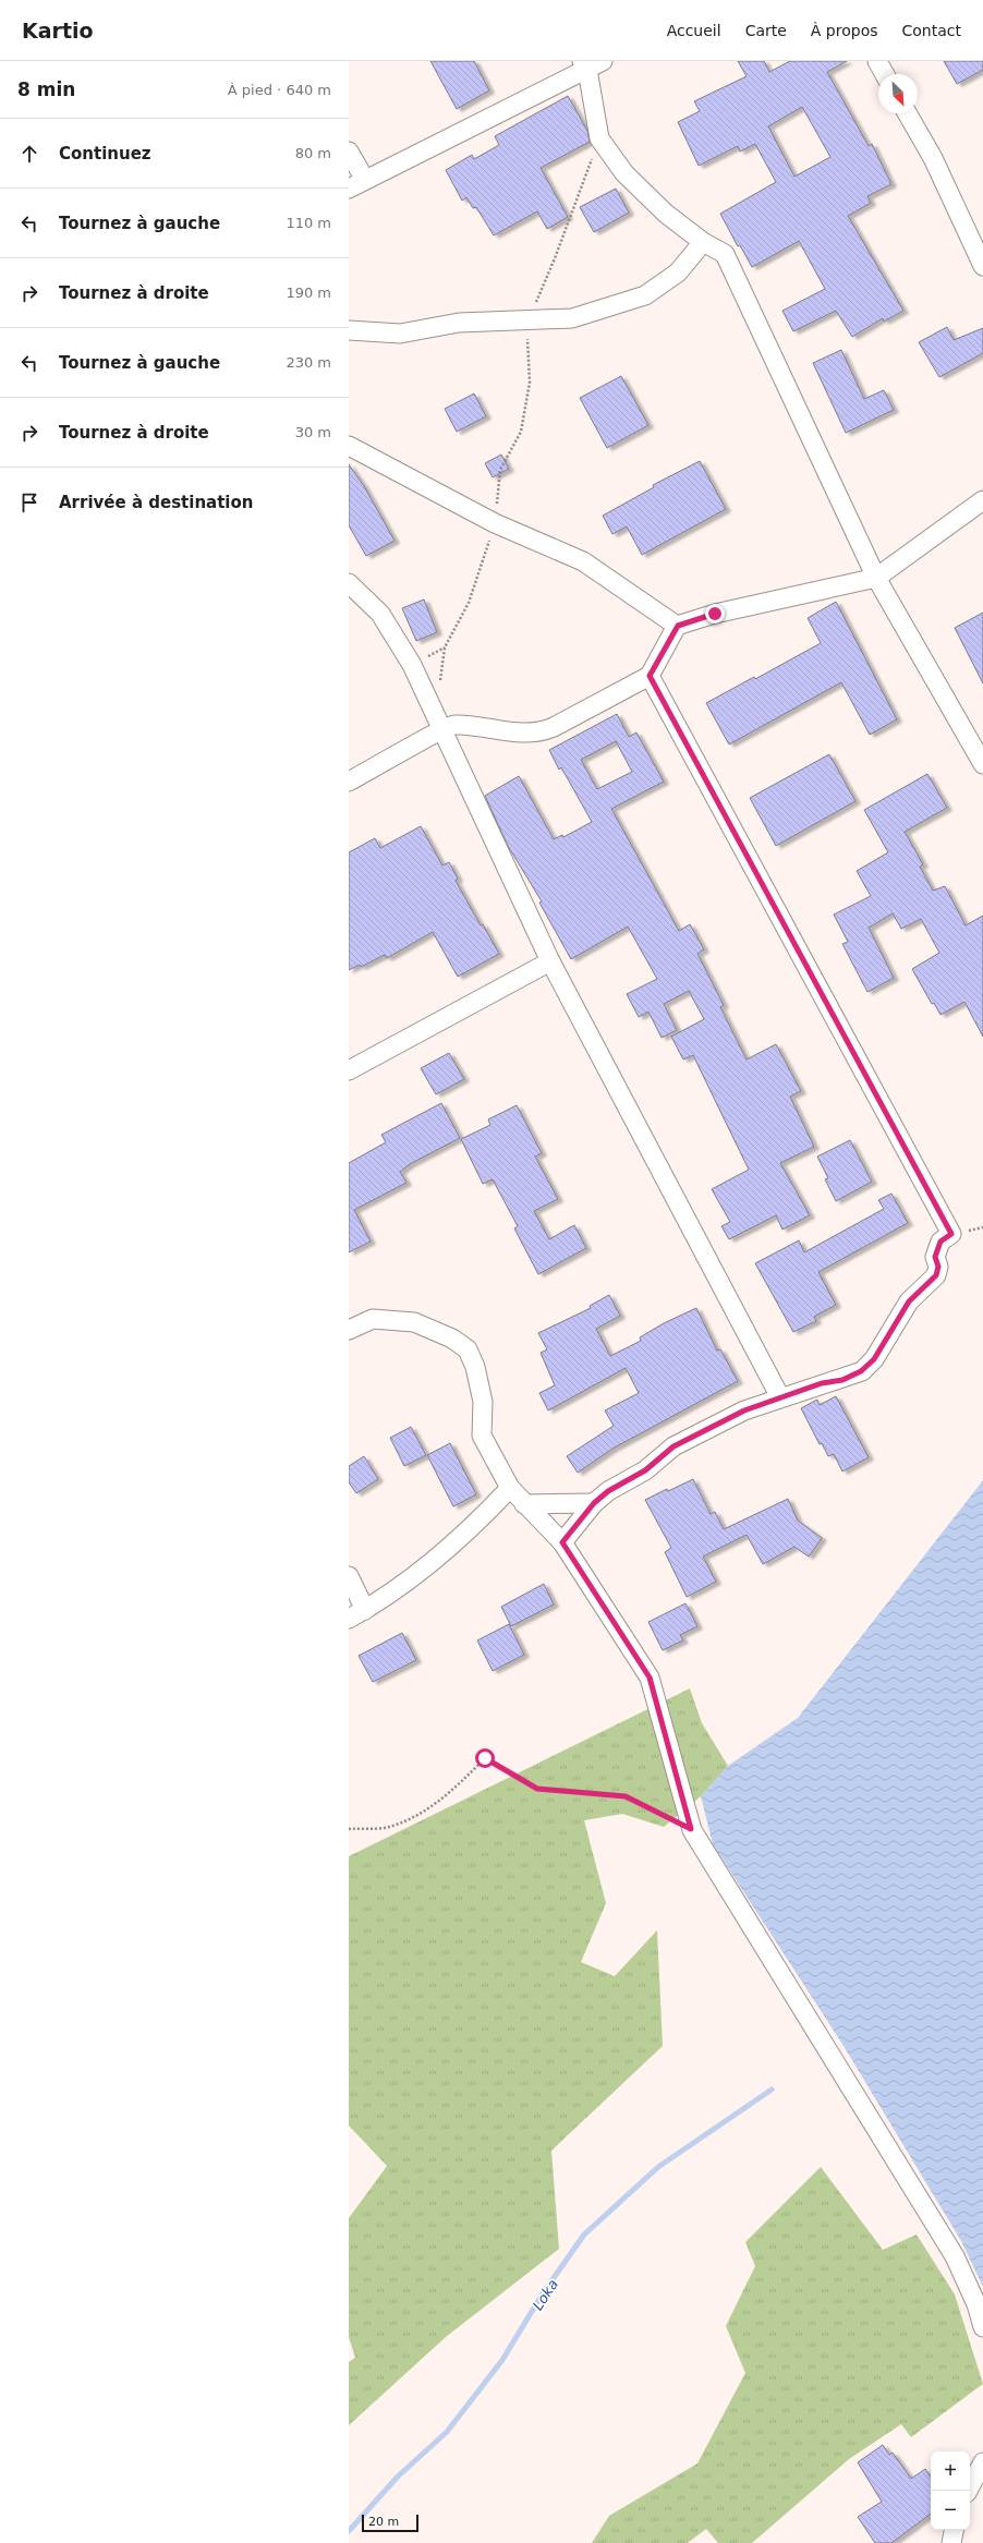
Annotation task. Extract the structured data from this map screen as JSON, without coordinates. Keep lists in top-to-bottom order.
{
  "water": ["Loka"],
  "scale_bar": "20 m",
  "north": "bottom right",
  "page": {
    "header": "Kartio",
    "nav": [
      "Accueil",
      "Carte",
      "À propos",
      "Contact"
    ],
    "heading": ["8 min", "À pied · 640 m"],
    "list": [
      ["Continuez", "80 m"],
      ["Tournez à gauche", "110 m"],
      ["Tournez à droite", "190 m"],
      ["Tournez à gauche", "230 m"],
      ["Tournez à droite", "30 m"],
      "Arrivée à destination"
    ],
    "map_buttons": ["+", "−"],
    "scale": "20 m"
  }
}
